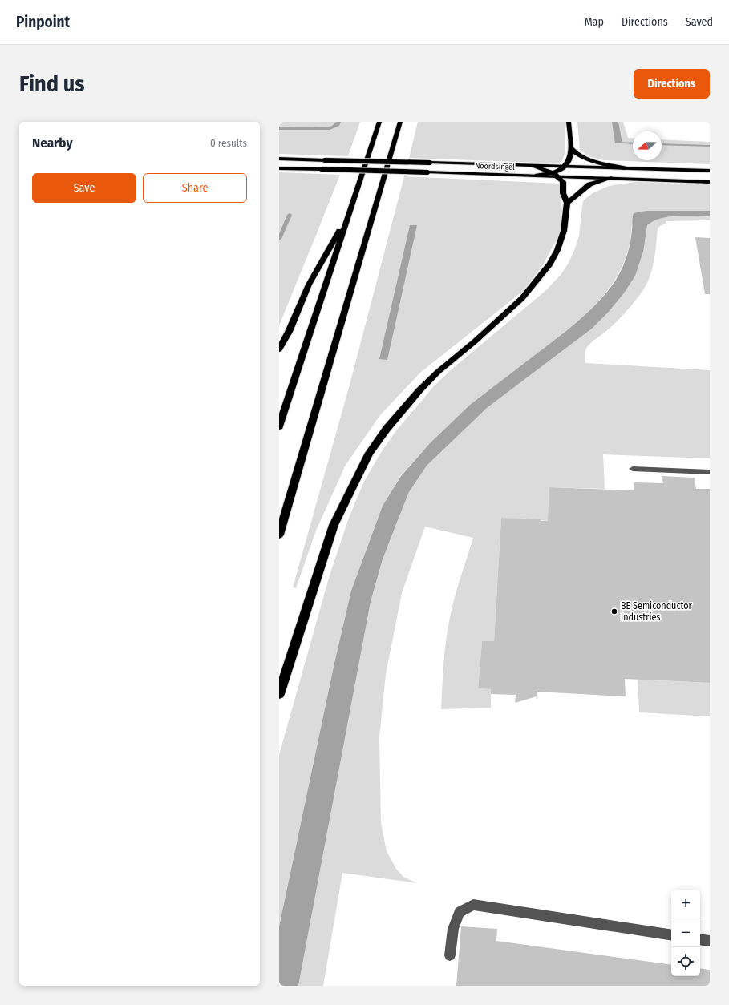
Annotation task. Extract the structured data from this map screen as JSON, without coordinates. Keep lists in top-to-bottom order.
{
  "streets": {
    "main road": ["Noordsingel"]
  },
  "places": ["BE Semiconductor Industries"],
  "north": "left",
  "page": {
    "header": "Pinpoint",
    "nav": ["Map", "Directions", "Saved"],
    "buttons": [
      "Directions",
      ["Save", "Share"]
    ],
    "title": "Find us",
    "heading": ["Nearby", "0 results"],
    "map_buttons": ["+", "−"]
  }
}
